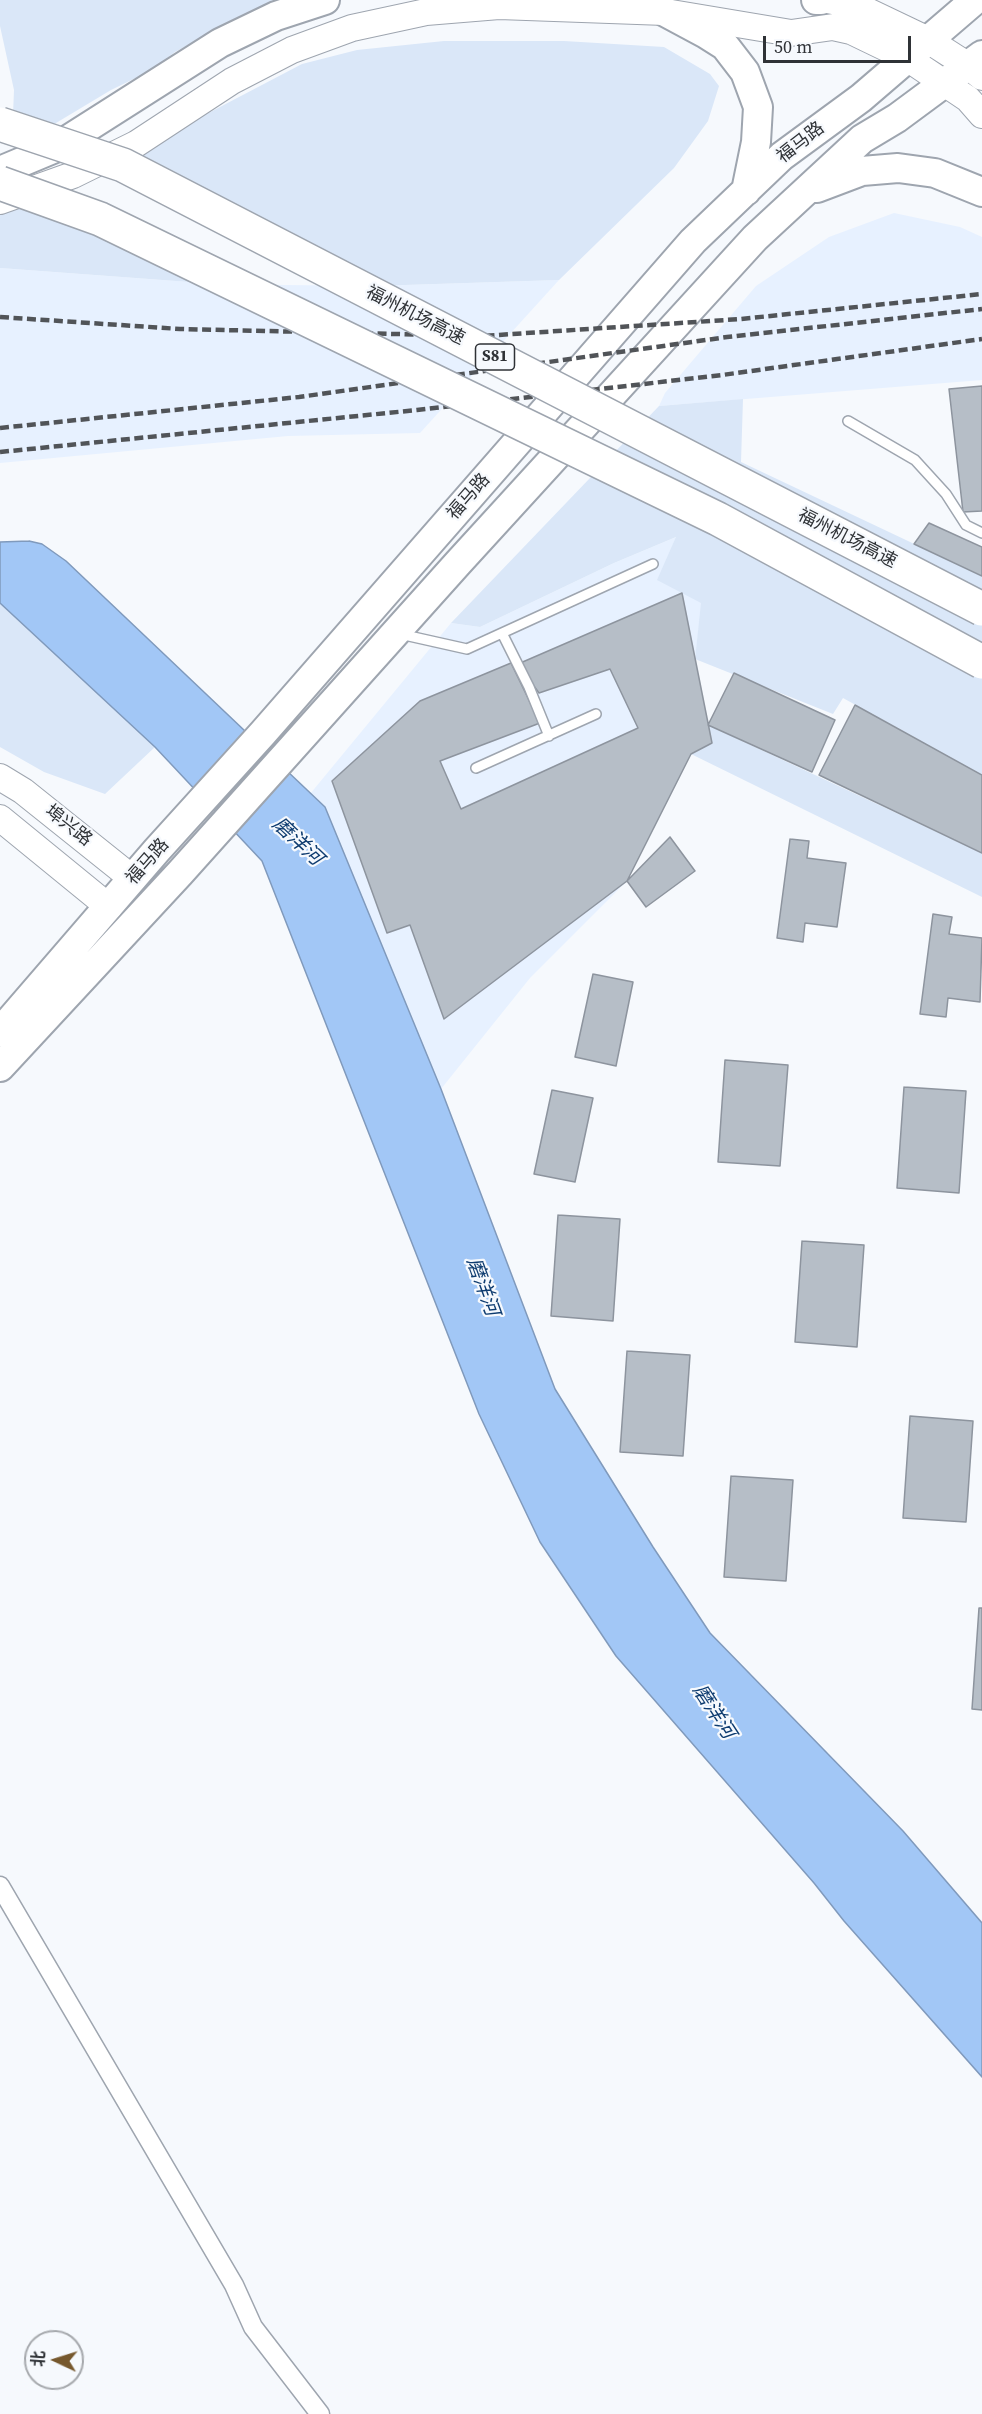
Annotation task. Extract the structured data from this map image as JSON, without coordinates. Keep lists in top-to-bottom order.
{
  "streets": {
    "highway": ["福州机场高速", "S81"],
    "main road": ["福马路", "埠兴路"]
  },
  "crossings": [
    ["福马路", "埠兴路"]
  ],
  "water": ["磨洋河"],
  "scale_bar": "50 m",
  "north": "left"
}
